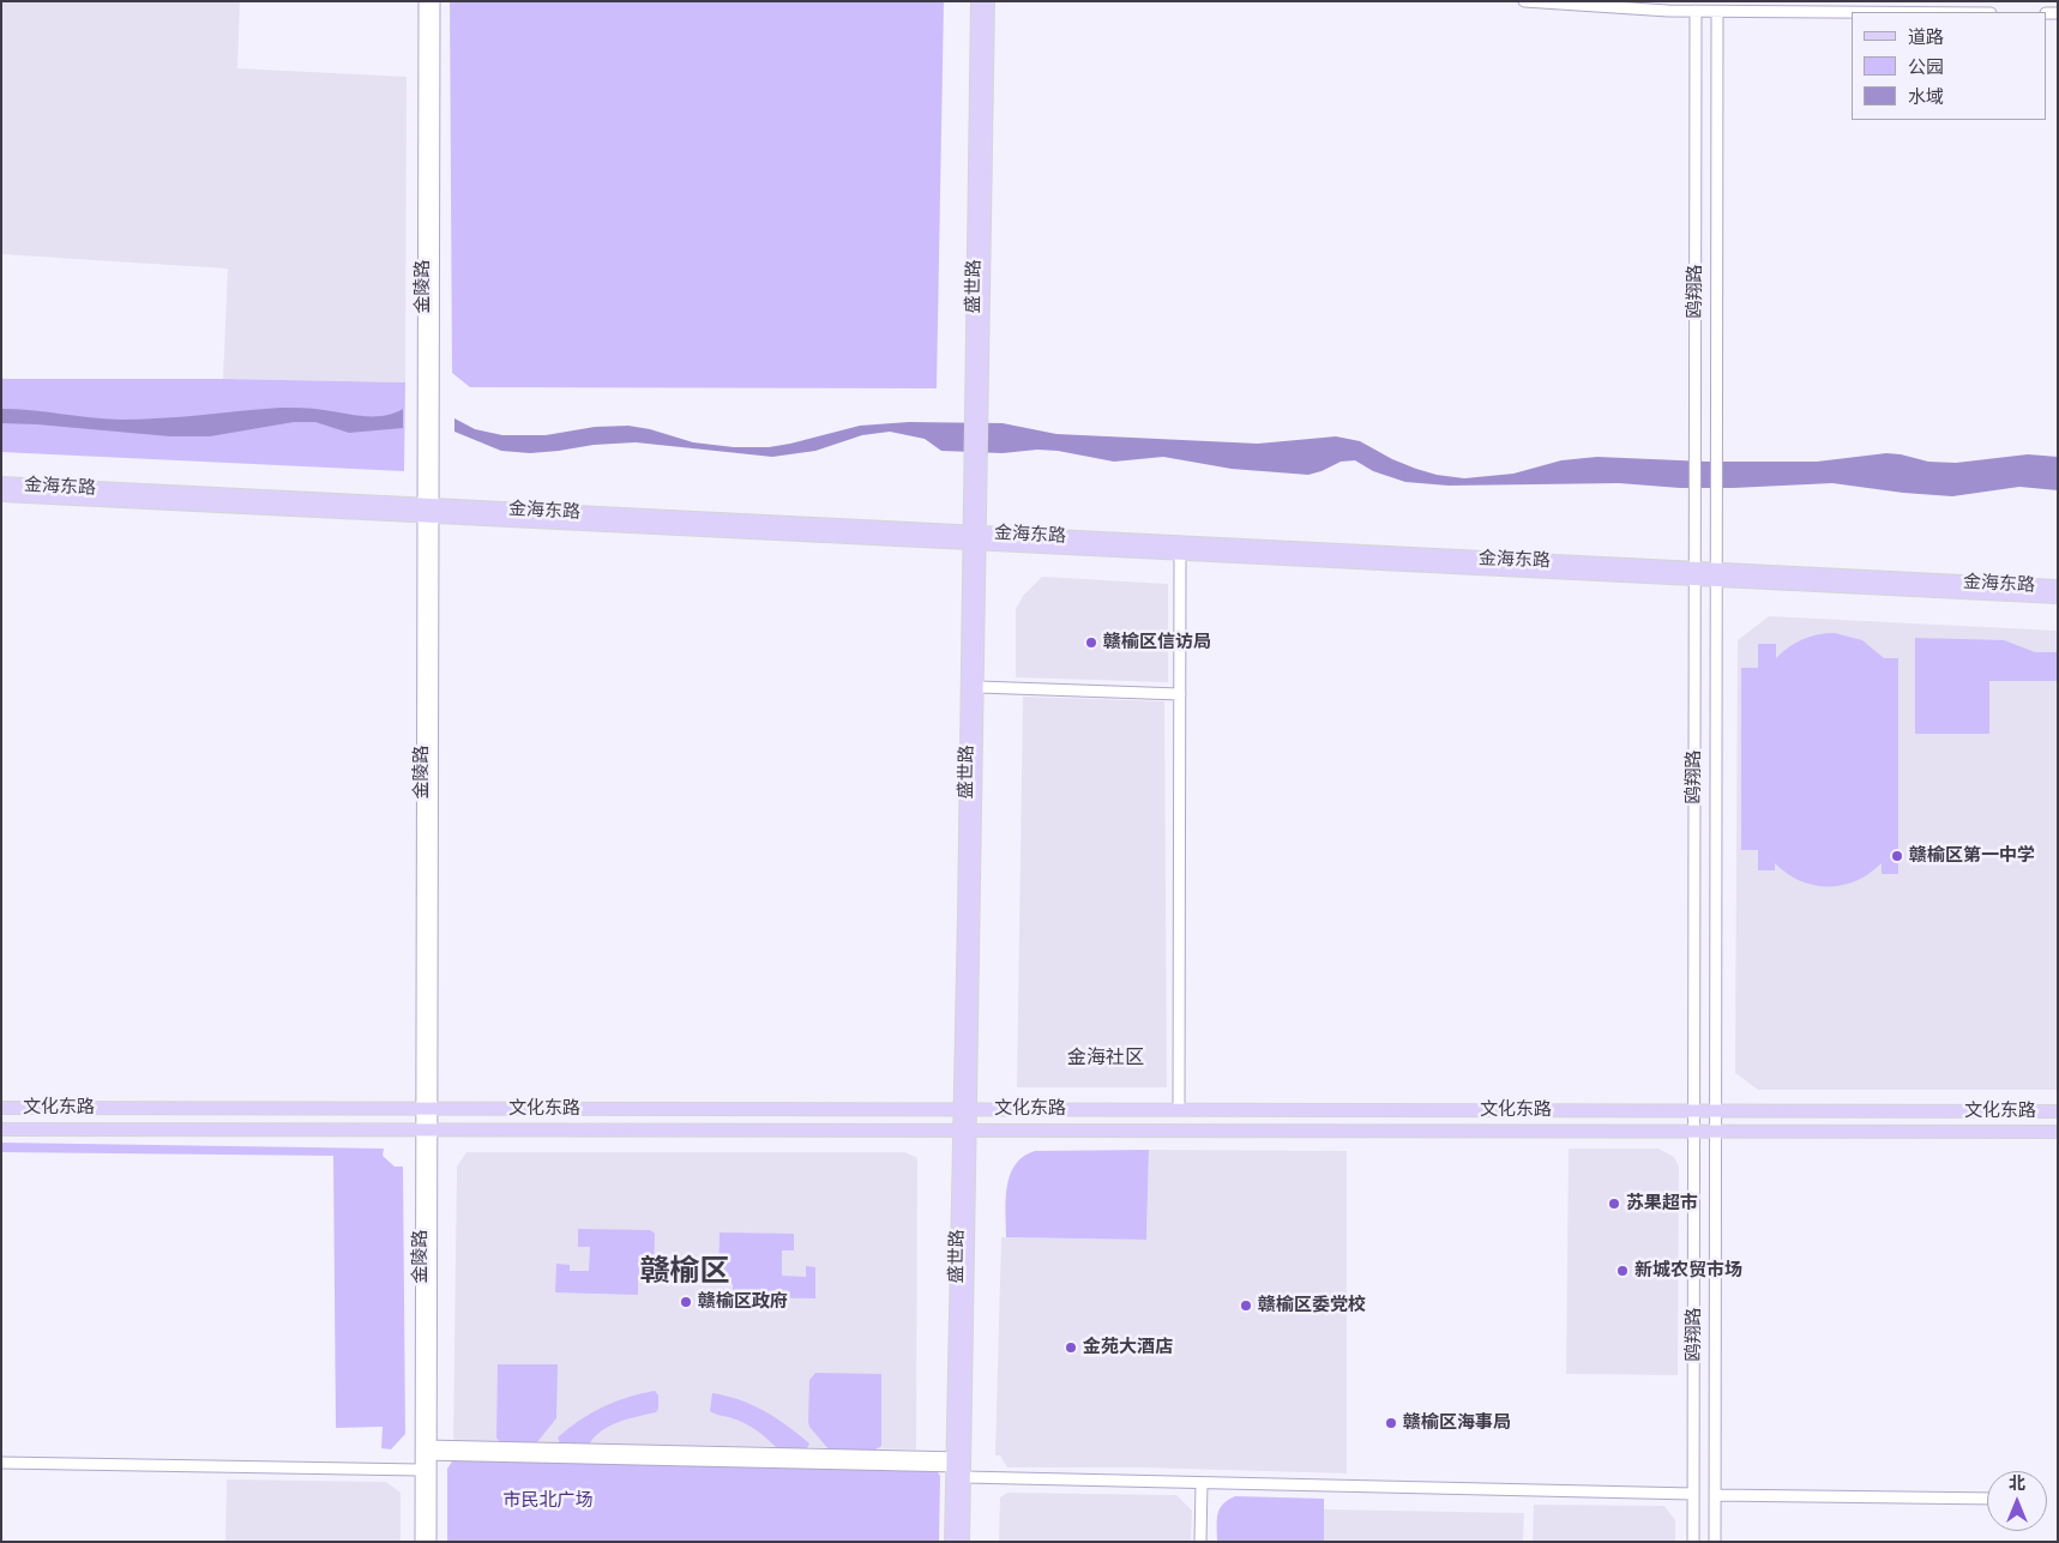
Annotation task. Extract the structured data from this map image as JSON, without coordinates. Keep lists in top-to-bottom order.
{
  "streets": {
    "main road": ["盛世路", "金海东路", "文化东路"],
    "street": ["金陵路", "鸥翔路"]
  },
  "crossings": [
    ["金陵路", "金海东路"],
    ["金陵路", "文化东路"],
    ["盛世路", "金海东路"],
    ["盛世路", "文化东路"],
    ["鸥翔路", "金海东路"],
    ["鸥翔路", "文化东路"]
  ],
  "districts": ["金海社区", "赣榆区"],
  "parks": ["市民北广场"],
  "places": [
    "赣榆区信访局",
    "赣榆区第一中学",
    "苏果超市",
    "新城农贸市场",
    "赣榆区政府",
    "赣榆区委党校",
    "金苑大酒店",
    "赣榆区海事局"
  ],
  "legend": ["道路", "公园", "水域"],
  "north": "top"
}
